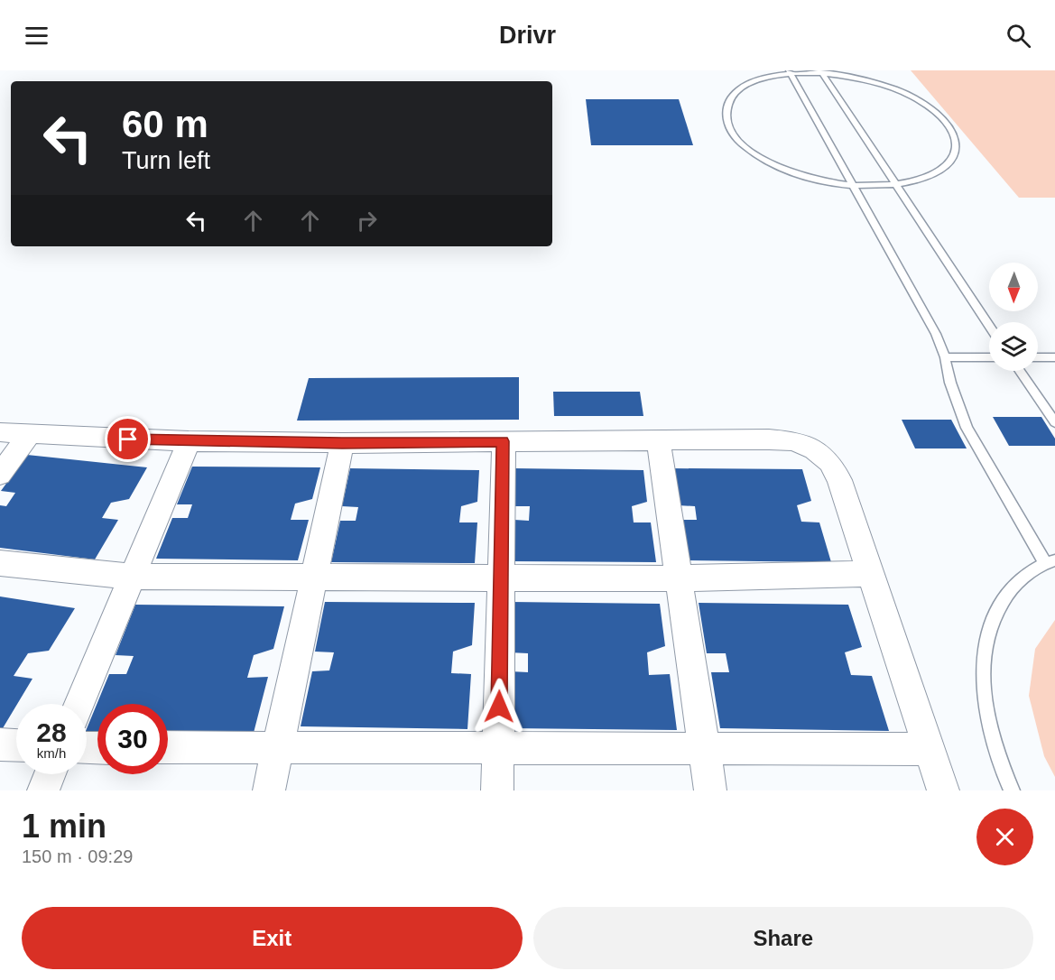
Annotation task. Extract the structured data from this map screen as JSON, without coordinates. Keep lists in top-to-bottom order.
{
  "north": "bottom",
  "page": {
    "header": "Drivr",
    "turn": ["60 m", "Turn left"],
    "speed": "28 km/h",
    "limit": "30",
    "heading": ["1 min", "150 m · 09:29"],
    "buttons": ["Exit", "Share"]
  }
}
